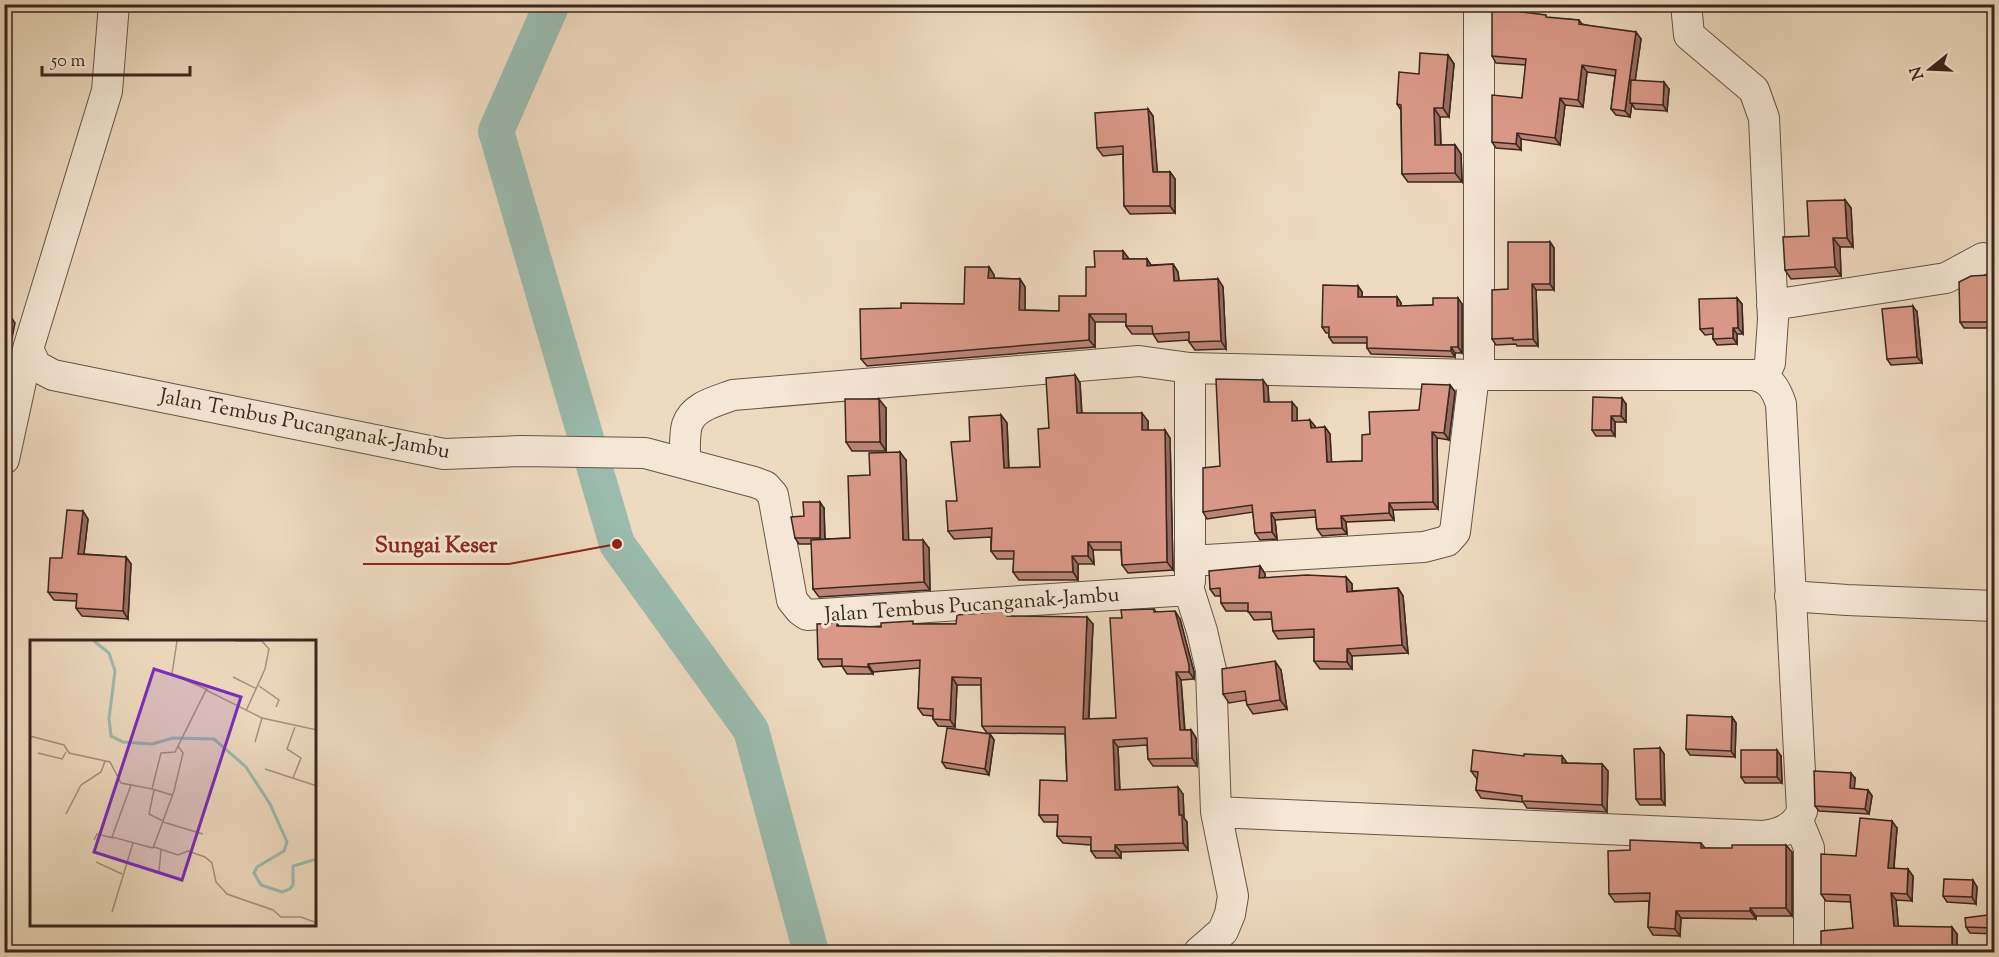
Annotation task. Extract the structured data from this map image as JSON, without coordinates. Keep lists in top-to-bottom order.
{
  "streets": {
    "street": ["Jalan Tembus Pucanganak-Jambu"]
  },
  "places": ["Sungai Keser"],
  "scale_bar": "50 m",
  "north": "left"
}
